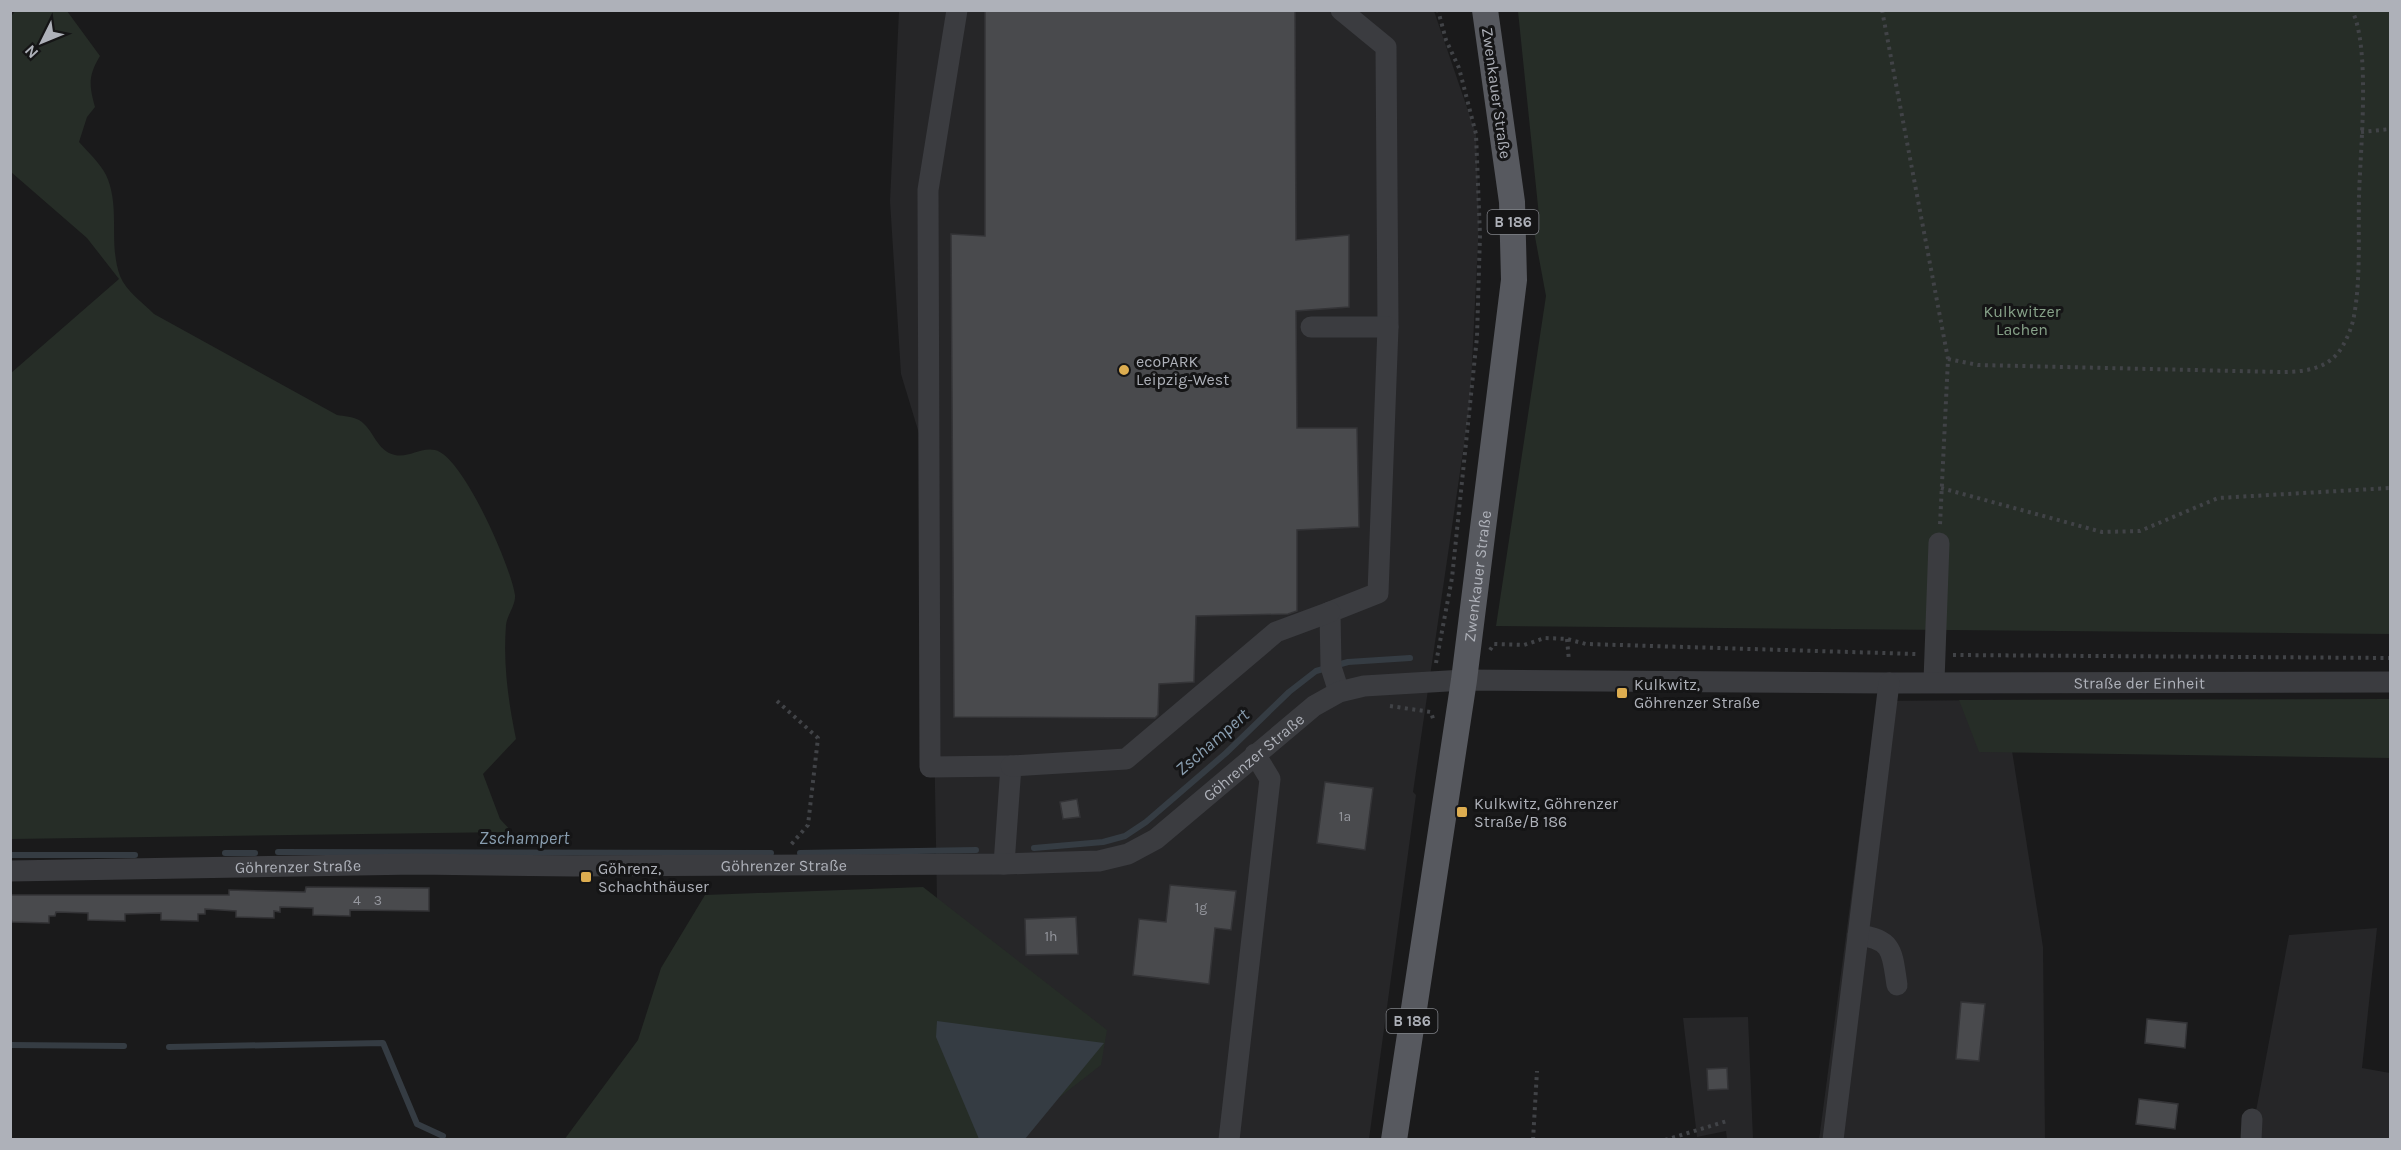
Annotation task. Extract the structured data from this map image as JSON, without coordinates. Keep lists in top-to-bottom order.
{
  "streets": {
    "main road": ["Zwenkauer Straße", "B 186"],
    "street": ["Straße der Einheit", "Göhrenzer Straße"]
  },
  "crossings": [
    ["Zwenkauer Straße", "Straße der Einheit"],
    ["Zwenkauer Straße", "Göhrenzer Straße"],
    ["Straße der Einheit", "Göhrenzer Straße"]
  ],
  "water": ["Zschampert"],
  "parks": ["Kulkwitzer Lachen"],
  "places": {
    "other": ["ecoPARK Leipzig-West"],
    "transit": ["Kulkwitz, Göhrenzer Straße", "Kulkwitz, Göhrenzer Straße/B 186", "Göhrenz, Schachthäuser"]
  },
  "house_numbers": [
    "1a",
    "4",
    "3",
    "1g",
    "1h"
  ],
  "north": "bottom left"
}
